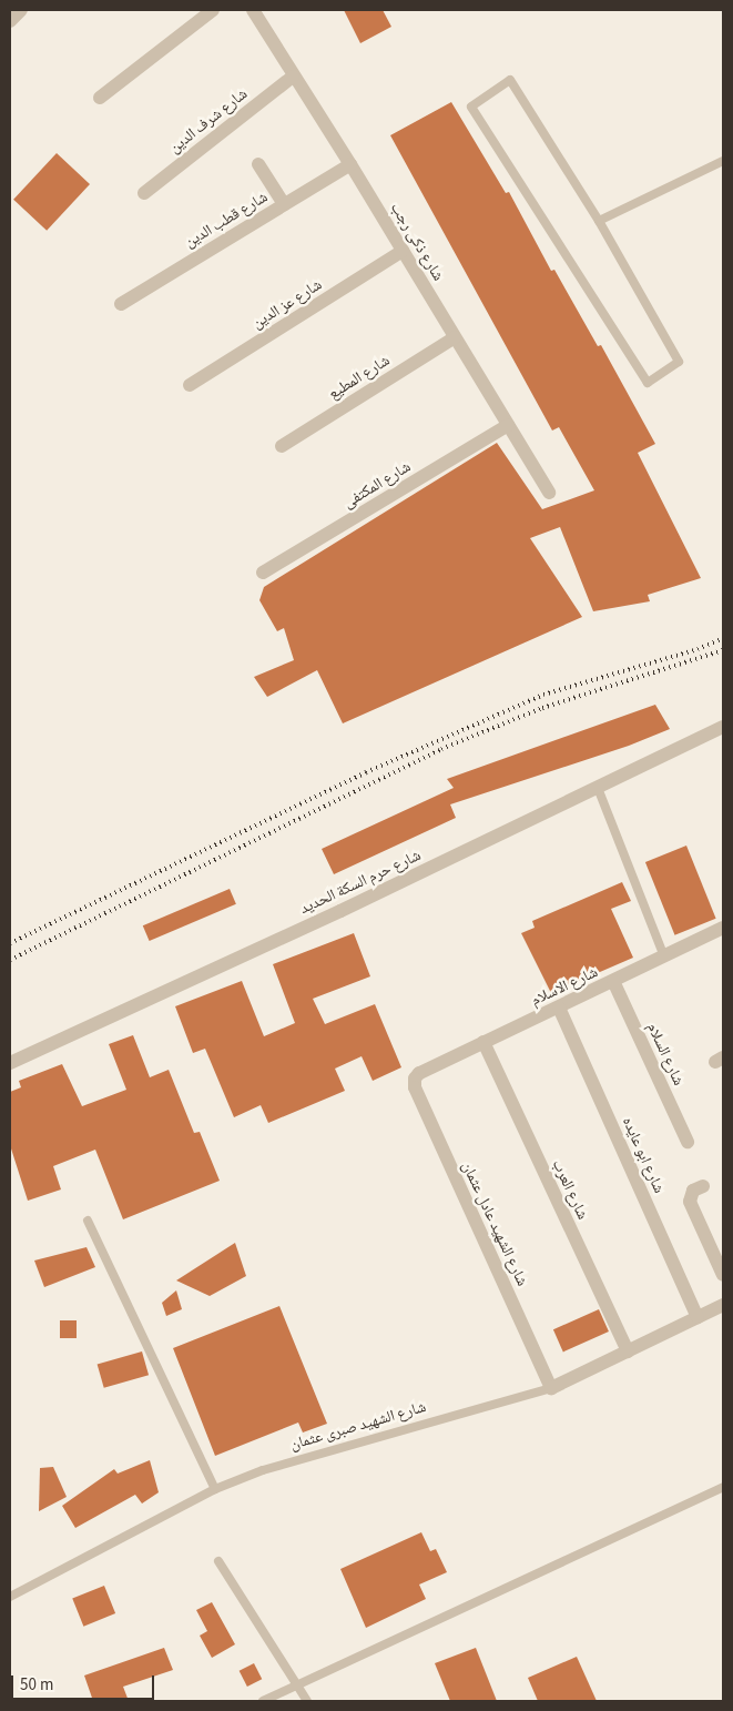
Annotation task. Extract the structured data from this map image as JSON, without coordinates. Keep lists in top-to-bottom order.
{
  "streets": {
    "street": [
      "شارع شرف الدين",
      "شارع قطب الدين",
      "شارع ذكى رجب",
      "شارع عز الدين",
      "شارع المطيع",
      "شارع المكتفى",
      "شارع حرم السكة الحديد",
      "شارع الاسلام",
      "شارع السلام",
      "شارع ابو عايده",
      "شارع العرب",
      "شارع الشهيد عادل عثمان",
      "شارع الشهيد صبرى عثمان"
    ]
  },
  "crossings": [
    ["شارع شرف الدين", "شارع ذكى رجب"],
    ["شارع قطب الدين", "شارع ذكى رجب"],
    ["شارع ذكى رجب", "شارع عز الدين"],
    ["شارع ذكى رجب", "شارع المطيع"],
    ["شارع ذكى رجب", "شارع المكتفى"],
    ["شارع الاسلام", "شارع السلام"],
    ["شارع الاسلام", "شارع ابو عايده"],
    ["شارع الاسلام", "شارع العرب"],
    ["شارع الاسلام", "شارع الشهيد عادل عثمان"],
    ["شارع ابو عايده", "شارع الشهيد صبرى عثمان"],
    ["شارع العرب", "شارع الشهيد صبرى عثمان"],
    ["شارع الشهيد عادل عثمان", "شارع الشهيد صبرى عثمان"]
  ],
  "scale_bar": "50 m"
}
